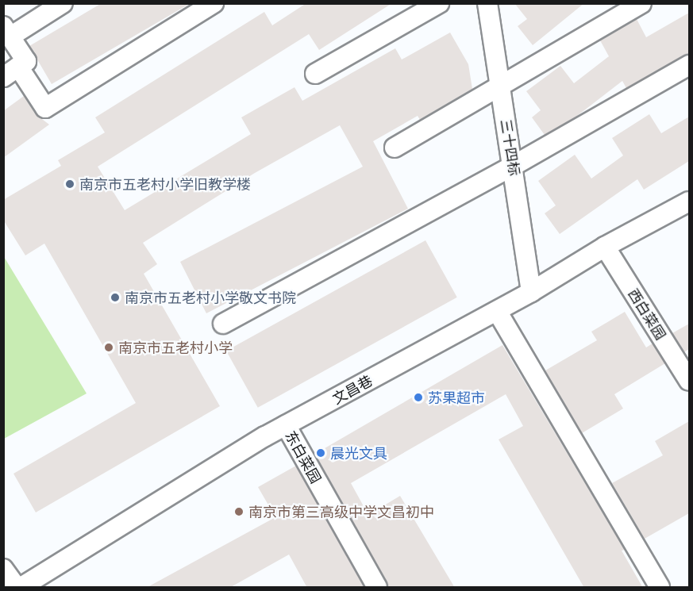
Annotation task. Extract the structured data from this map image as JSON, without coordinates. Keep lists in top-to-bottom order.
{
  "streets": {
    "street": [
      "三十四标",
      "西白菜园",
      "文昌巷",
      "东白菜园"
    ]
  },
  "crossings": [
    ["三十四标", "文昌巷"],
    ["西白菜园", "文昌巷"],
    ["文昌巷", "东白菜园"]
  ],
  "places": [
    "南京市五老村小学旧教学楼",
    "南京市五老村小学敬文书院",
    "南京市五老村小学",
    "苏果超市",
    "晨光文具",
    "南京市第三高级中学文昌初中"
  ]
}
